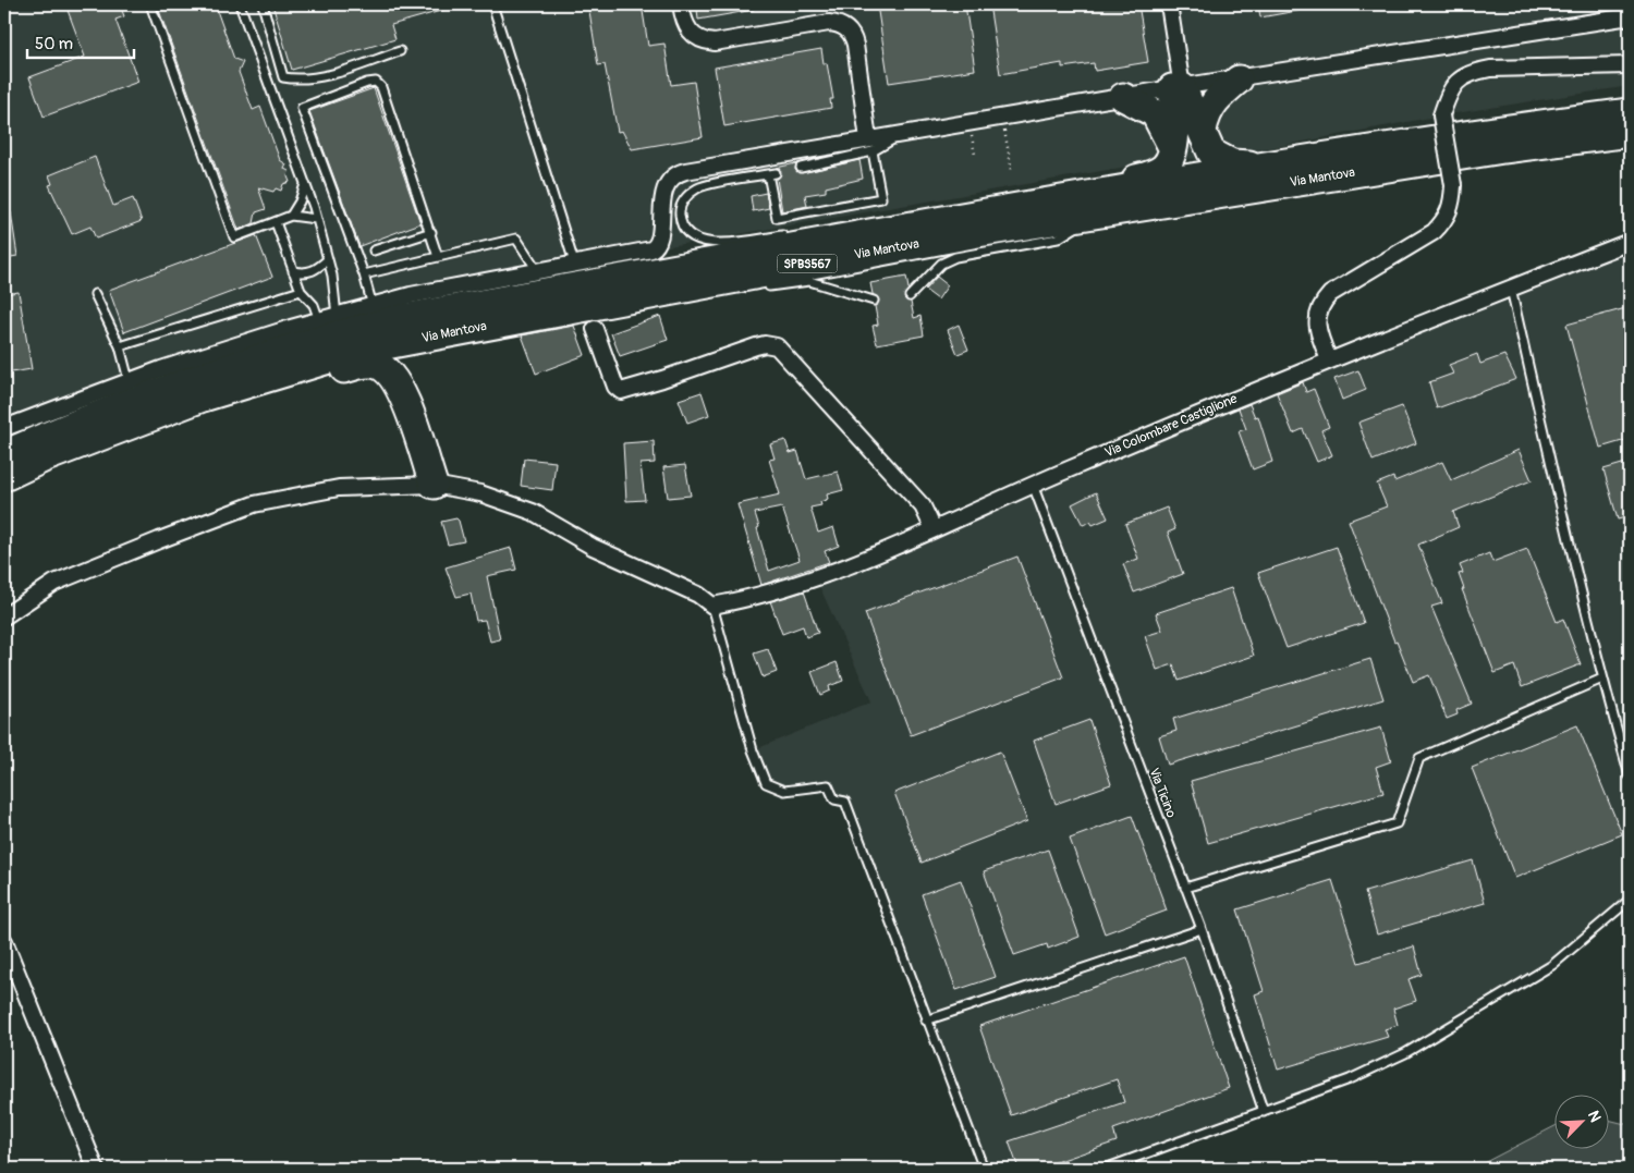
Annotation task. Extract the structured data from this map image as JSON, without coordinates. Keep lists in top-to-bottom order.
{
  "streets": {
    "highway": ["Via Mantova", "SPBS567"],
    "street": ["Via Colombare Castiglione"],
    "lane": ["Via Ticino"]
  },
  "crossings": [
    ["Via Colombare Castiglione", "Via Ticino"]
  ],
  "scale_bar": "50 m",
  "north": "top right"
}
